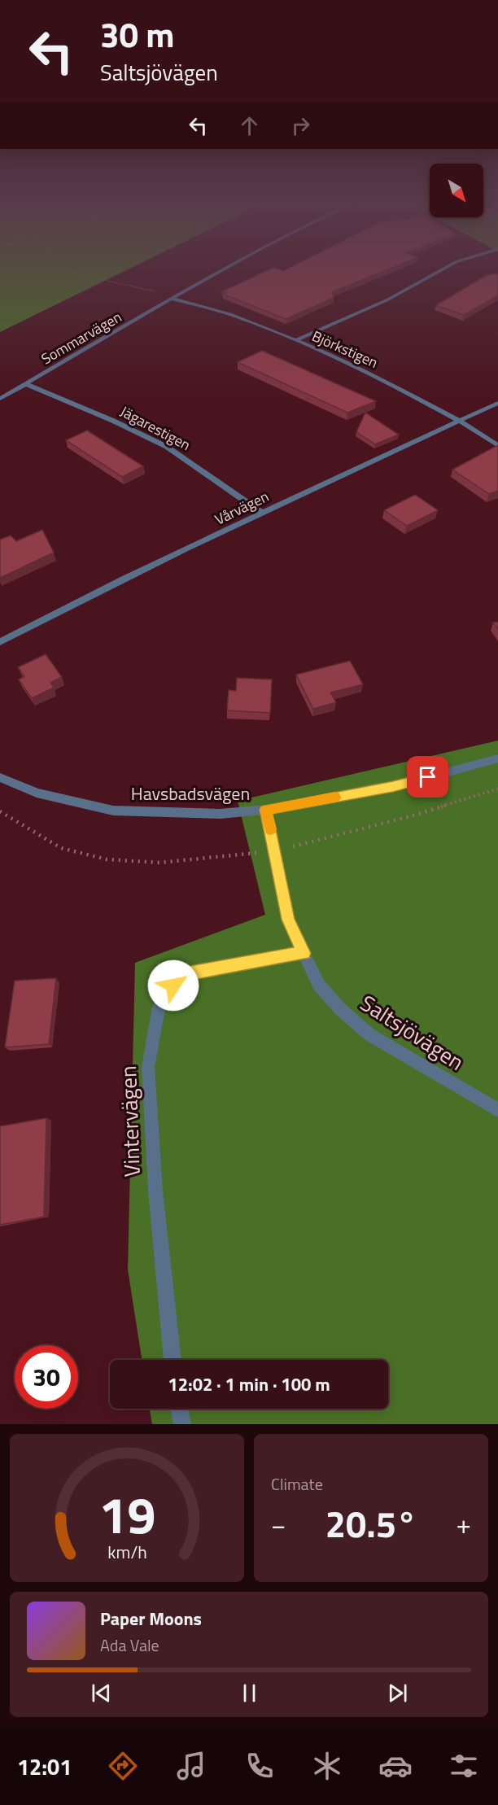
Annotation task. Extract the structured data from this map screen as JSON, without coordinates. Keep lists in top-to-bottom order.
{
  "streets": {
    "street": [
      "Sommarvägen",
      "Björkstigen",
      "Jägarestigen",
      "Vårvägen",
      "Havsbadsvägen",
      "Saltsjövägen",
      "Vintervägen"
    ]
  },
  "crossings": [
    ["Sommarvägen", "Björkstigen"],
    ["Sommarvägen", "Jägarestigen"],
    ["Björkstigen", "Vårvägen"],
    ["Jägarestigen", "Vårvägen"],
    ["Havsbadsvägen", "Saltsjövägen"],
    ["Saltsjövägen", "Vintervägen"]
  ],
  "north": "bottom right",
  "page": {
    "turn": ["30 m", "Saltsjövägen"],
    "limit": "30",
    "trip": "12:02 · 1 min · 100 m",
    "tile": "Climate",
    "heat": ["−", "20.5°", "+"],
    "song": ["Paper Moons", "Ada Vale"],
    "tabs": "12:01",
    "gauge": ["19", "km/h"]
  }
}
